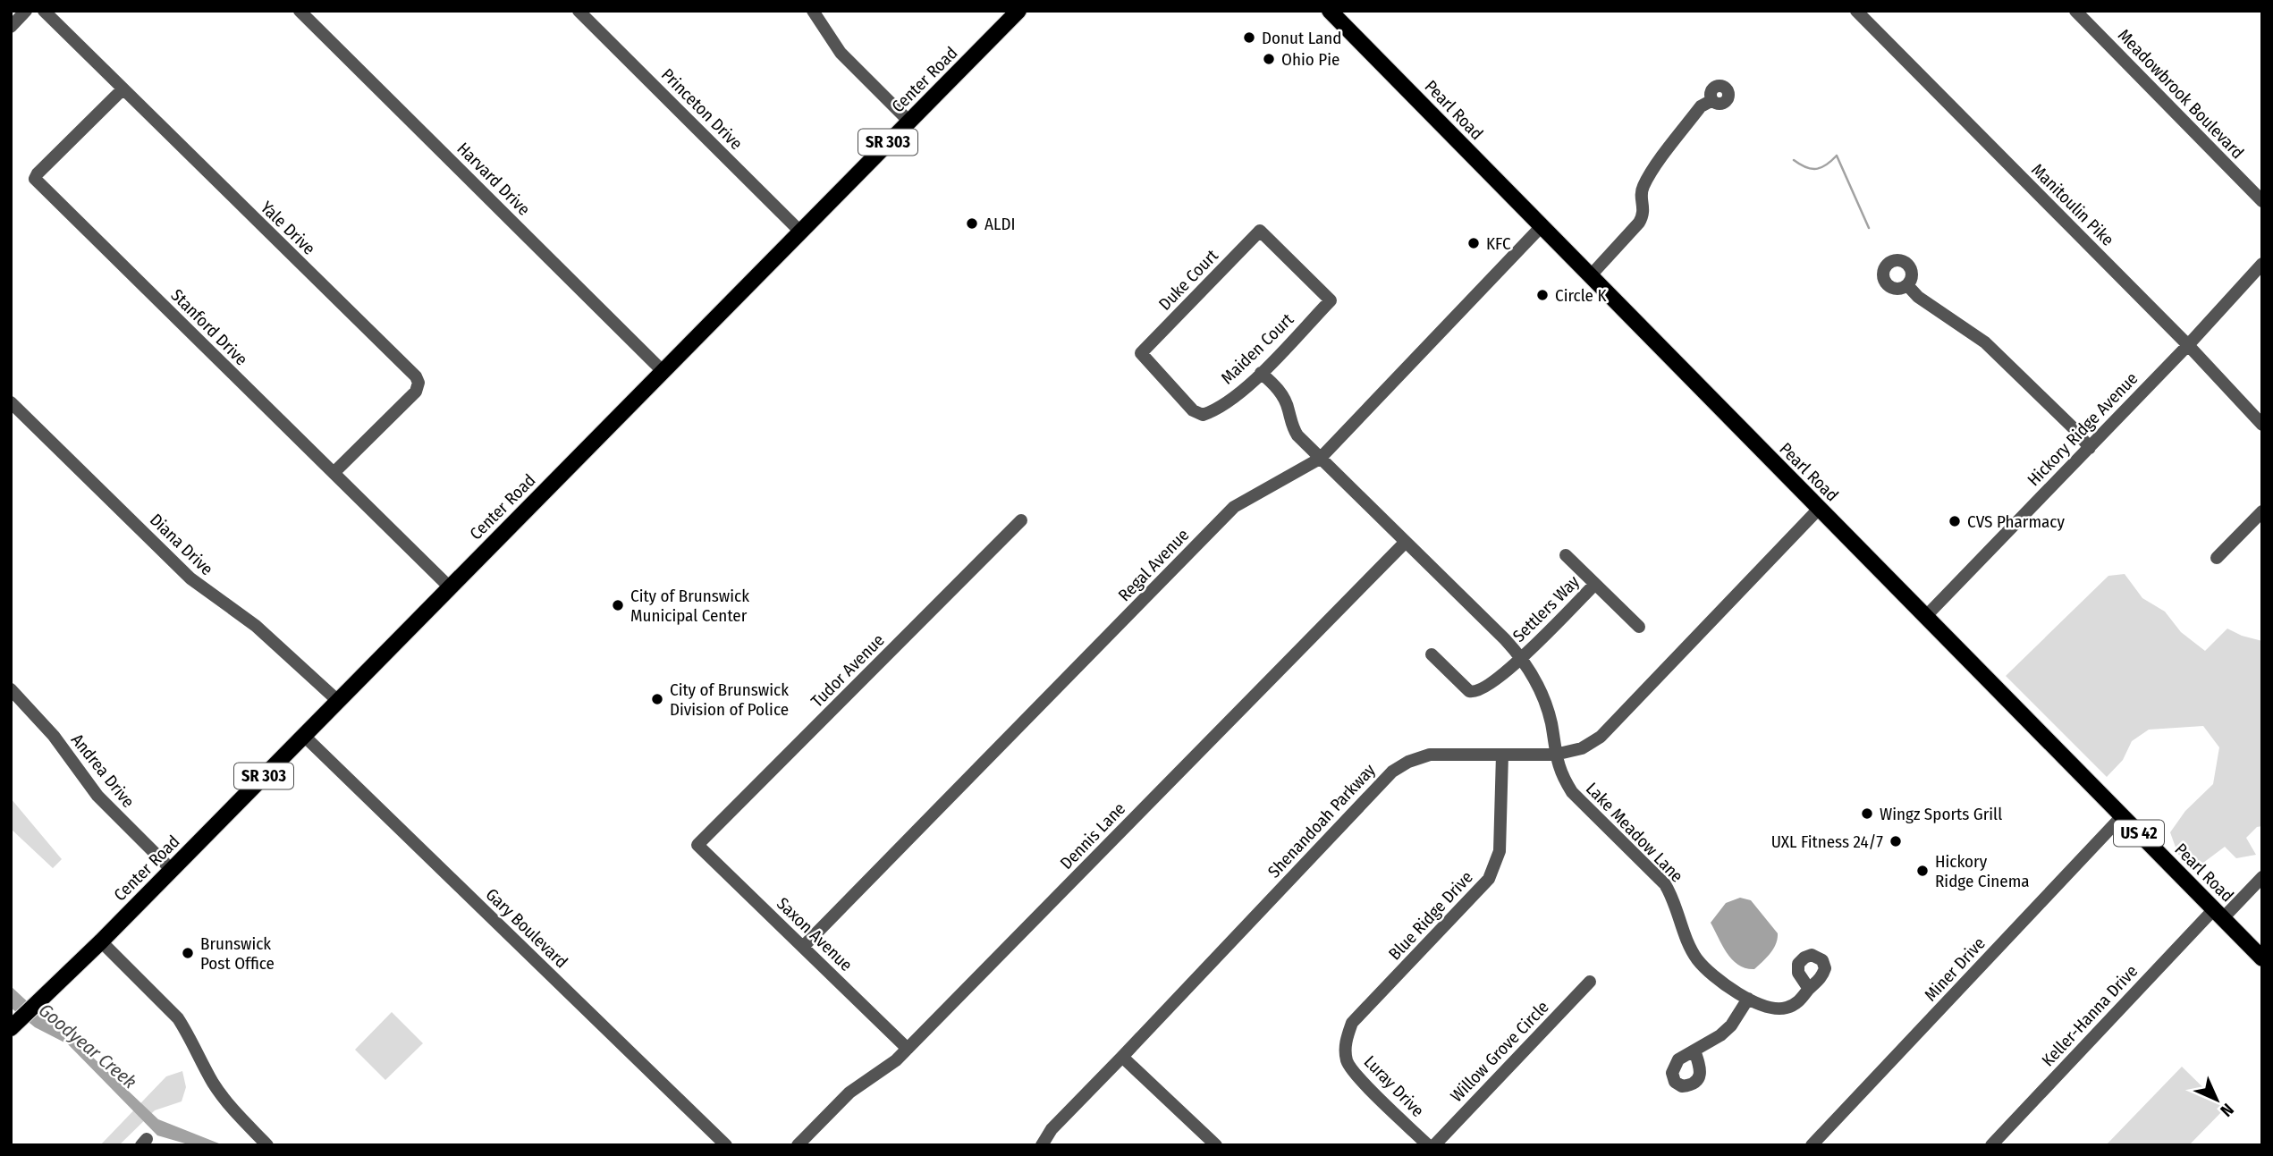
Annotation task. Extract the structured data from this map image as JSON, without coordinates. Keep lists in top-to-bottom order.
{
  "streets": {
    "main road": [
      "Center Road",
      "Pearl Road",
      "SR 303",
      "US 42"
    ],
    "street": [
      "Meadowbrook Boulevard",
      "Princeton Drive",
      "Harvard Drive",
      "Manitoulin Pike",
      "Yale Drive",
      "Duke Court",
      "Stanford Drive",
      "Maiden Court",
      "Hickory Ridge Avenue",
      "Diana Drive",
      "Regal Avenue",
      "Settlers Way",
      "Tudor Avenue",
      "Andrea Drive",
      "Shenandoah Parkway",
      "Lake Meadow Lane",
      "Dennis Lane",
      "Blue Ridge Drive",
      "Gary Boulevard",
      "Saxon Avenue",
      "Miner Drive",
      "Keller-Hanna Drive",
      "Willow Grove Circle",
      "Luray Drive"
    ]
  },
  "crossings": [
    ["Center Road", "Princeton Drive"],
    ["Center Road", "Harvard Drive"],
    ["Center Road", "Stanford Drive"],
    ["Center Road", "Diana Drive"],
    ["Center Road", "Andrea Drive"],
    ["Center Road", "Gary Boulevard"],
    ["Pearl Road", "Hickory Ridge Avenue"],
    ["Pearl Road", "Regal Avenue"],
    ["Pearl Road", "Shenandoah Parkway"],
    ["Pearl Road", "Miner Drive"],
    ["Pearl Road", "Keller-Hanna Drive"],
    ["Manitoulin Pike", "Hickory Ridge Avenue"],
    ["Yale Drive", "Stanford Drive"],
    ["Duke Court", "Maiden Court"],
    ["Maiden Court", "Lake Meadow Lane"],
    ["Regal Avenue", "Lake Meadow Lane"],
    ["Regal Avenue", "Saxon Avenue"],
    ["Settlers Way", "Lake Meadow Lane"],
    ["Tudor Avenue", "Saxon Avenue"],
    ["Shenandoah Parkway", "Lake Meadow Lane"],
    ["Shenandoah Parkway", "Blue Ridge Drive"],
    ["Lake Meadow Lane", "Dennis Lane"],
    ["Dennis Lane", "Saxon Avenue"],
    ["Blue Ridge Drive", "Luray Drive"]
  ],
  "water": ["Goodyear Creek"],
  "places": [
    "Donut Land",
    "Ohio Pie",
    "ALDI",
    "KFC",
    "Circle K",
    "CVS Pharmacy",
    "City of Brunswick Municipal Center",
    "City of Brunswick Division of Police",
    "Wingz Sports Grill",
    "UXL Fitness 24/7",
    "Hickory Ridge Cinema",
    "Brunswick Post Office"
  ],
  "north": "bottom right"
}
